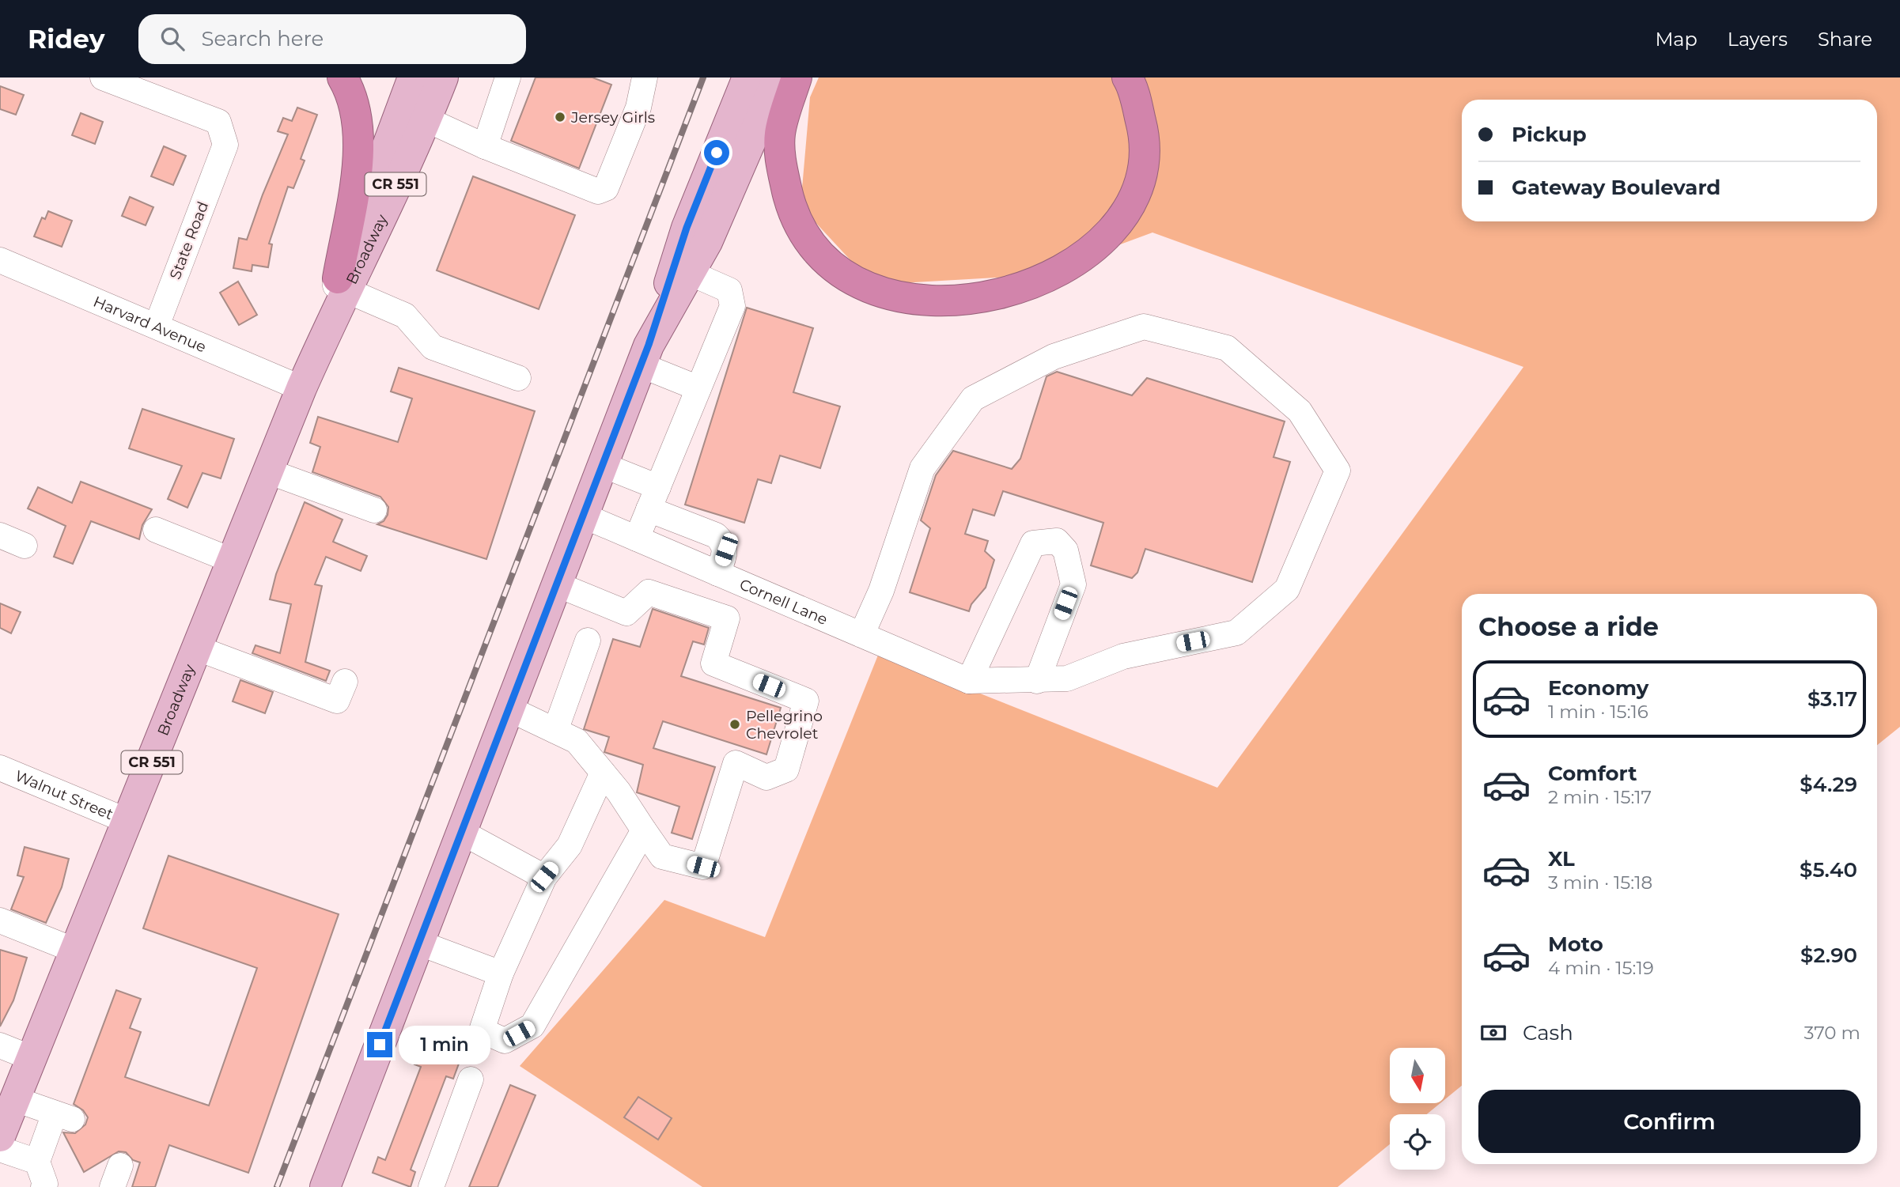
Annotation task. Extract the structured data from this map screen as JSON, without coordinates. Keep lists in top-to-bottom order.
{
  "streets": {
    "main road": ["CR 551", "Broadway"],
    "street": [
      "State Road",
      "Harvard Avenue",
      "Cornell Lane",
      "Walnut Street"
    ]
  },
  "crossings": [
    ["State Road", "Harvard Avenue"],
    ["Broadway", "Harvard Avenue"],
    ["Broadway", "Walnut Street"]
  ],
  "places": ["Jersey Girls", "Pellegrino Chevrolet"],
  "north": "bottom",
  "page": {
    "header": "Ridey",
    "search": "Search here",
    "nav": ["Map", "Layers", "Share"],
    "banner": ["Pickup", "Gateway Boulevard"],
    "heading": "Choose a ride",
    "list": [
      {
        "name": "Economy",
        "note": "1 min · 15:16",
        "value": "$3.17"
      },
      {
        "name": "Comfort",
        "note": "2 min · 15:17",
        "value": "$4.29"
      },
      {
        "name": "XL",
        "note": "3 min · 15:18",
        "value": "$5.40"
      },
      {
        "name": "Moto",
        "note": "4 min · 15:19",
        "value": "$2.90"
      }
    ],
    "pay": ["Cash", "370 m"],
    "bubble": "1 min",
    "buttons": "Confirm"
  }
}
